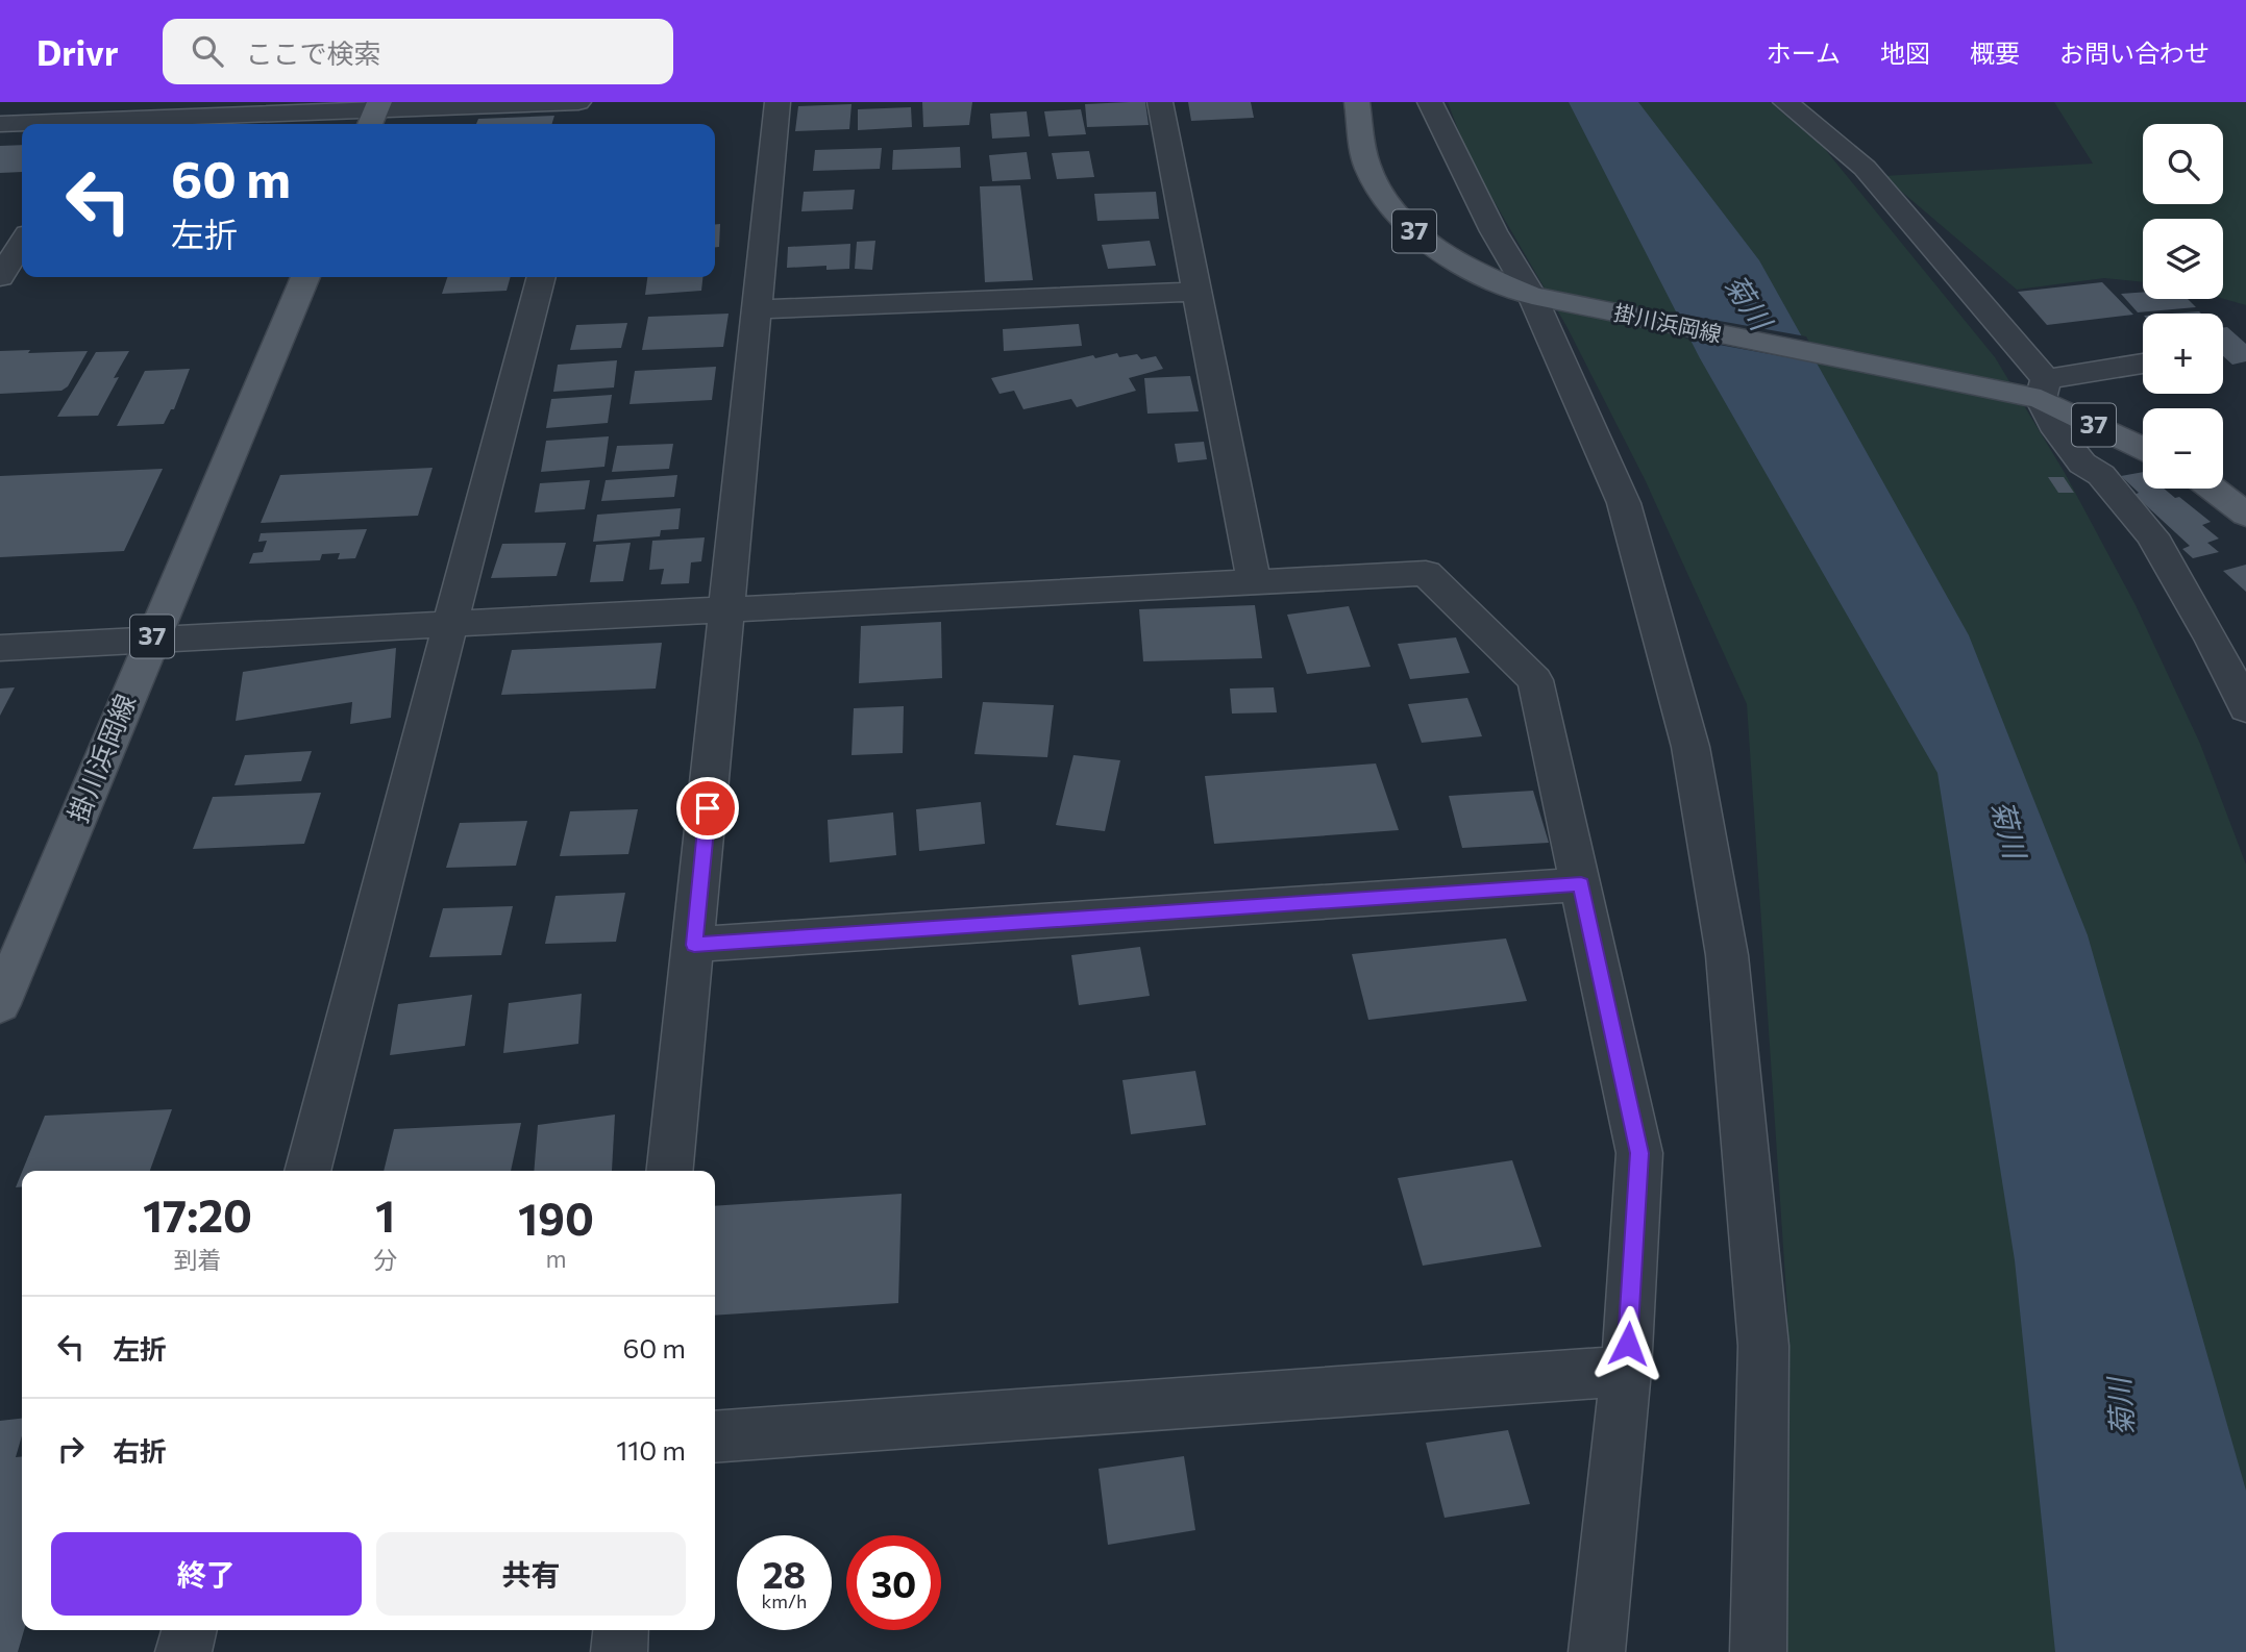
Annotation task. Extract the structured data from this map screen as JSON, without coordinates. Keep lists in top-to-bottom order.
{
  "streets": {
    "main road": ["37", "掛川浜岡線"]
  },
  "water": ["菊川"],
  "page": {
    "header": "Drivr",
    "search": "ここで検索",
    "nav": [
      "ホーム",
      "地図",
      "概要",
      "お問い合わせ"
    ],
    "map_buttons": ["+", "−"],
    "turn": ["60 m", "左折"],
    "eta": [
      "17:20",
      "到着",
      "1",
      "分",
      "190",
      "m"
    ],
    "list": [
      {
        "name": "左折",
        "value": "60 m"
      },
      {
        "name": "右折",
        "value": "110 m"
      }
    ],
    "buttons": ["終了", "共有"],
    "speed": "28 km/h",
    "limit": "30"
  }
}
